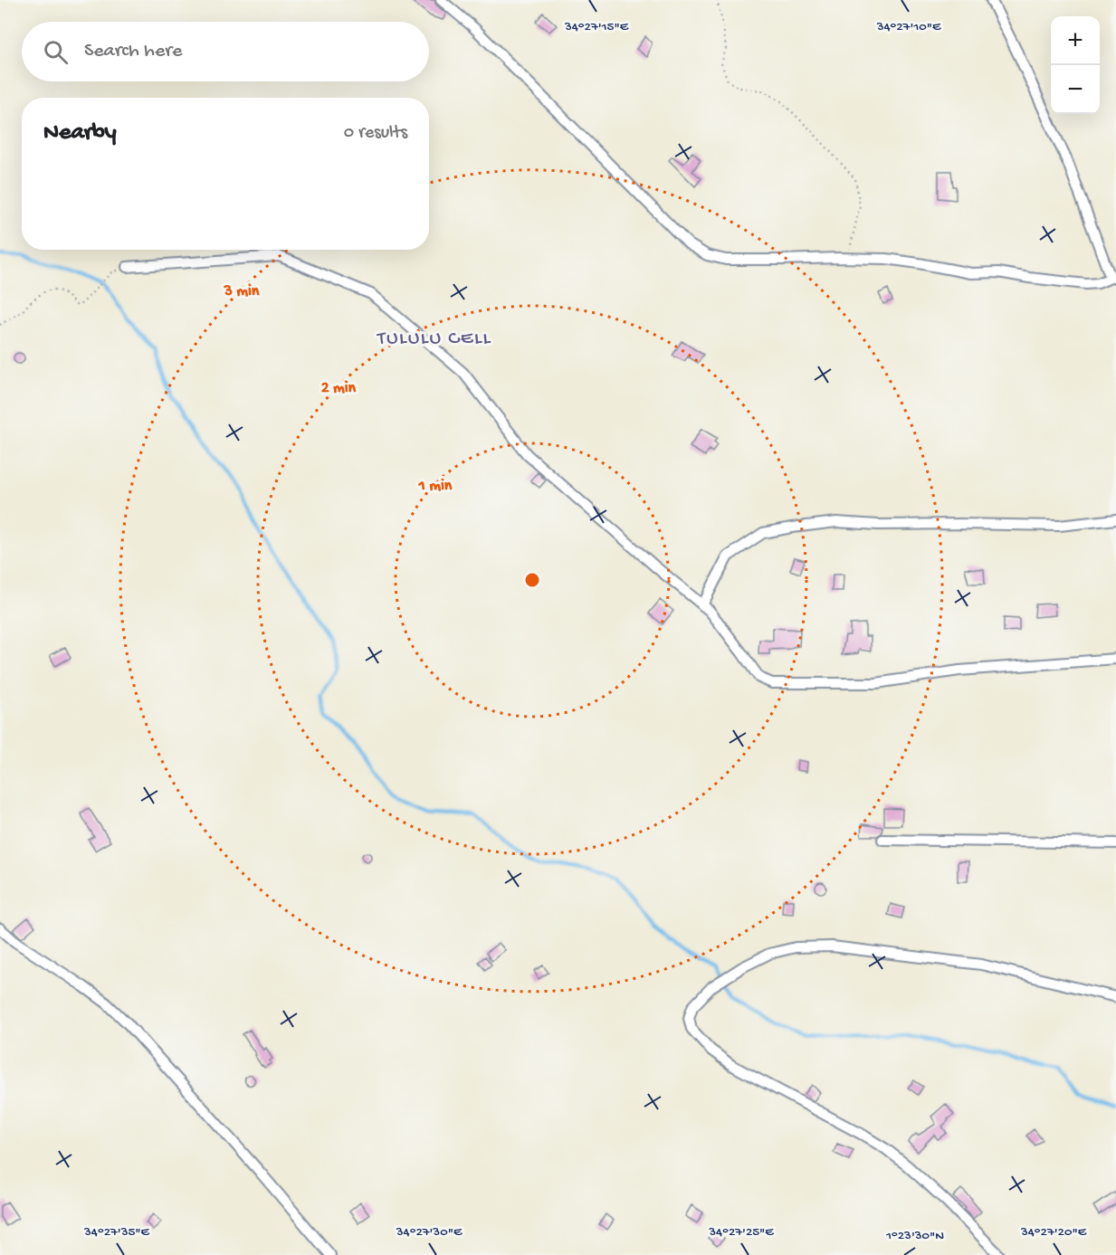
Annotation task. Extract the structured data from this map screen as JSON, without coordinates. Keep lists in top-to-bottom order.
{
  "districts": ["TULULU CELL"],
  "page": {
    "map_buttons": ["+", "−"],
    "search": "Search here",
    "heading": ["Nearby", "0 results"]
  },
  "coordinates": [
    "34°27'15\"E",
    "34°27'10\"E",
    "34°27'35\"E",
    "34°27'30\"E",
    "34°27'25\"E",
    "34°27'20\"E",
    "1°23'30\"N"
  ],
  "rings": ["3 min", "2 min", "1 min"]
}
